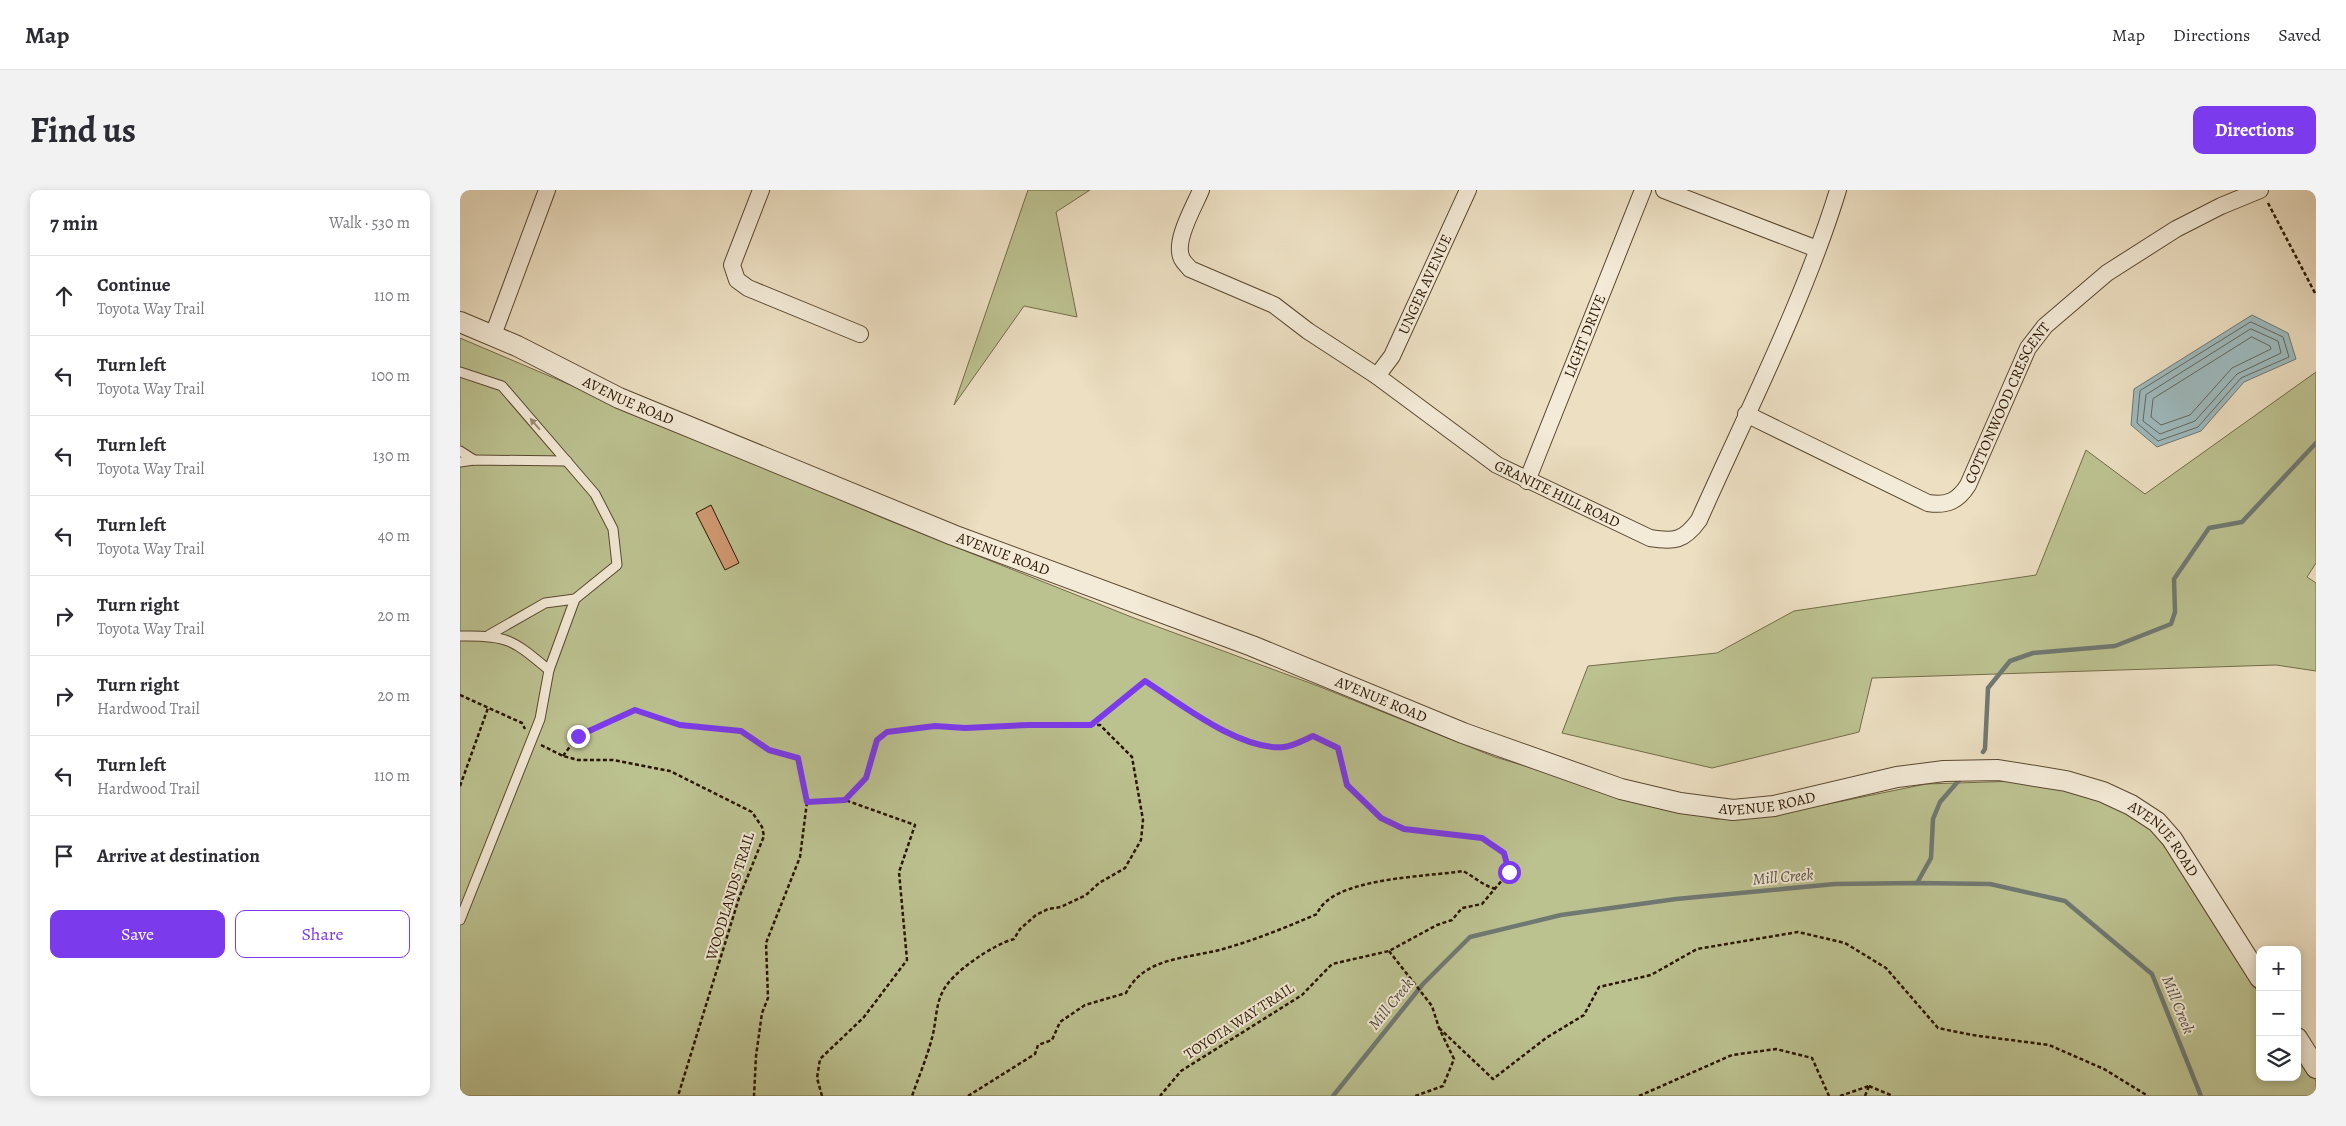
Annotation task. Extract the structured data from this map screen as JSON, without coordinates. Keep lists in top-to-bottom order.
{
  "streets": {
    "street": [
      "UNGER AVENUE",
      "LIGHT DRIVE",
      "AVENUE ROAD",
      "COTTONWOOD CRESCENT",
      "GRANITE HILL ROAD"
    ],
    "path": ["WOODLANDS TRAIL", "TOYOTA WAY TRAIL"]
  },
  "crossings": [
    ["UNGER AVENUE", "GRANITE HILL ROAD"],
    ["LIGHT DRIVE", "GRANITE HILL ROAD"],
    ["COTTONWOOD CRESCENT", "GRANITE HILL ROAD"]
  ],
  "water": ["Mill Creek"],
  "page": {
    "header": "Map",
    "nav": ["Map", "Directions", "Saved"],
    "title": "Find us",
    "buttons": [
      "Directions",
      ["Save", "Share"]
    ],
    "heading": ["7 min", "Walk · 530 m"],
    "list": [
      ["Continue", "Toyota Way Trail", "110 m"],
      ["Turn left", "Toyota Way Trail", "100 m"],
      ["Turn left", "Toyota Way Trail", "130 m"],
      ["Turn left", "Toyota Way Trail", "40 m"],
      ["Turn right", "Toyota Way Trail", "20 m"],
      ["Turn right", "Hardwood Trail", "20 m"],
      ["Turn left", "Hardwood Trail", "110 m"],
      "Arrive at destination"
    ],
    "map_buttons": ["+", "−"]
  }
}
